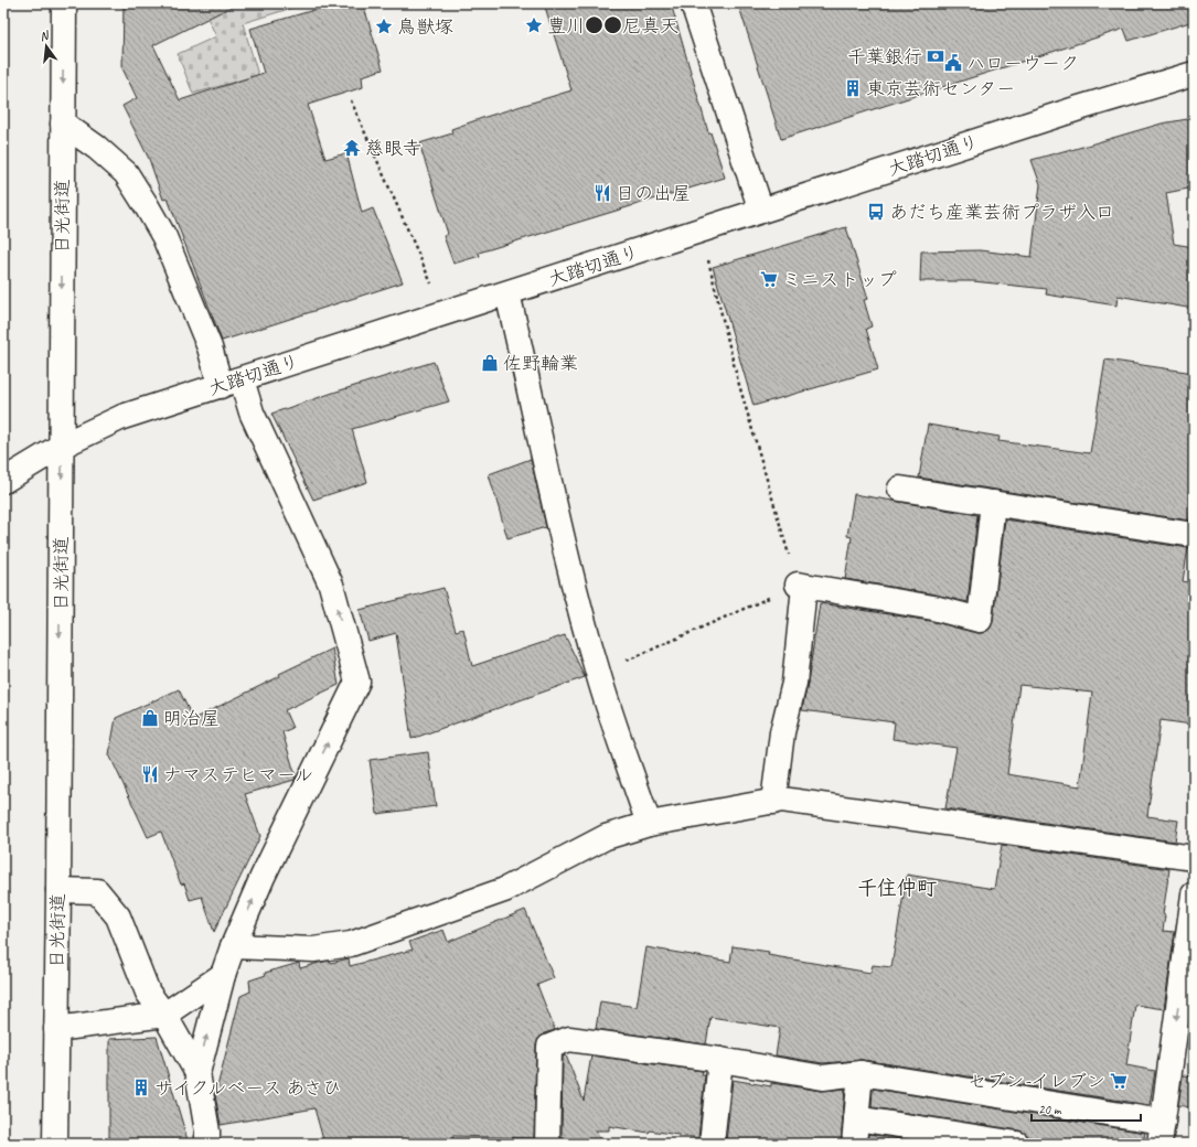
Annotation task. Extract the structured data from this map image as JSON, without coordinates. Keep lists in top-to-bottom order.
{
  "streets": {
    "main road": ["大踏切通り", "日光街道"]
  },
  "crossings": [
    ["大踏切通り", "日光街道"]
  ],
  "one_way": ["日光街道"],
  "districts": ["千住仲町"],
  "places": {
    "place": ["豊川●●尼真天", "鳥獣塚"],
    "bank": ["千葉銀行"],
    "public building": ["ハローウーク"],
    "building": ["東京芸術センター", "サイクルベース あさひ"],
    "temple": ["慈眼寺"],
    "restaurant": ["日の出屋", "ナマステヒマール"],
    "bus stop": ["あだち産業芸術プラザ入口"],
    "supermarket": ["ミニストップ", "セブン-イレブン"],
    "shop": ["佐野輪業", "明治屋"]
  },
  "scale_bar": "20 m",
  "north": "top"
}
